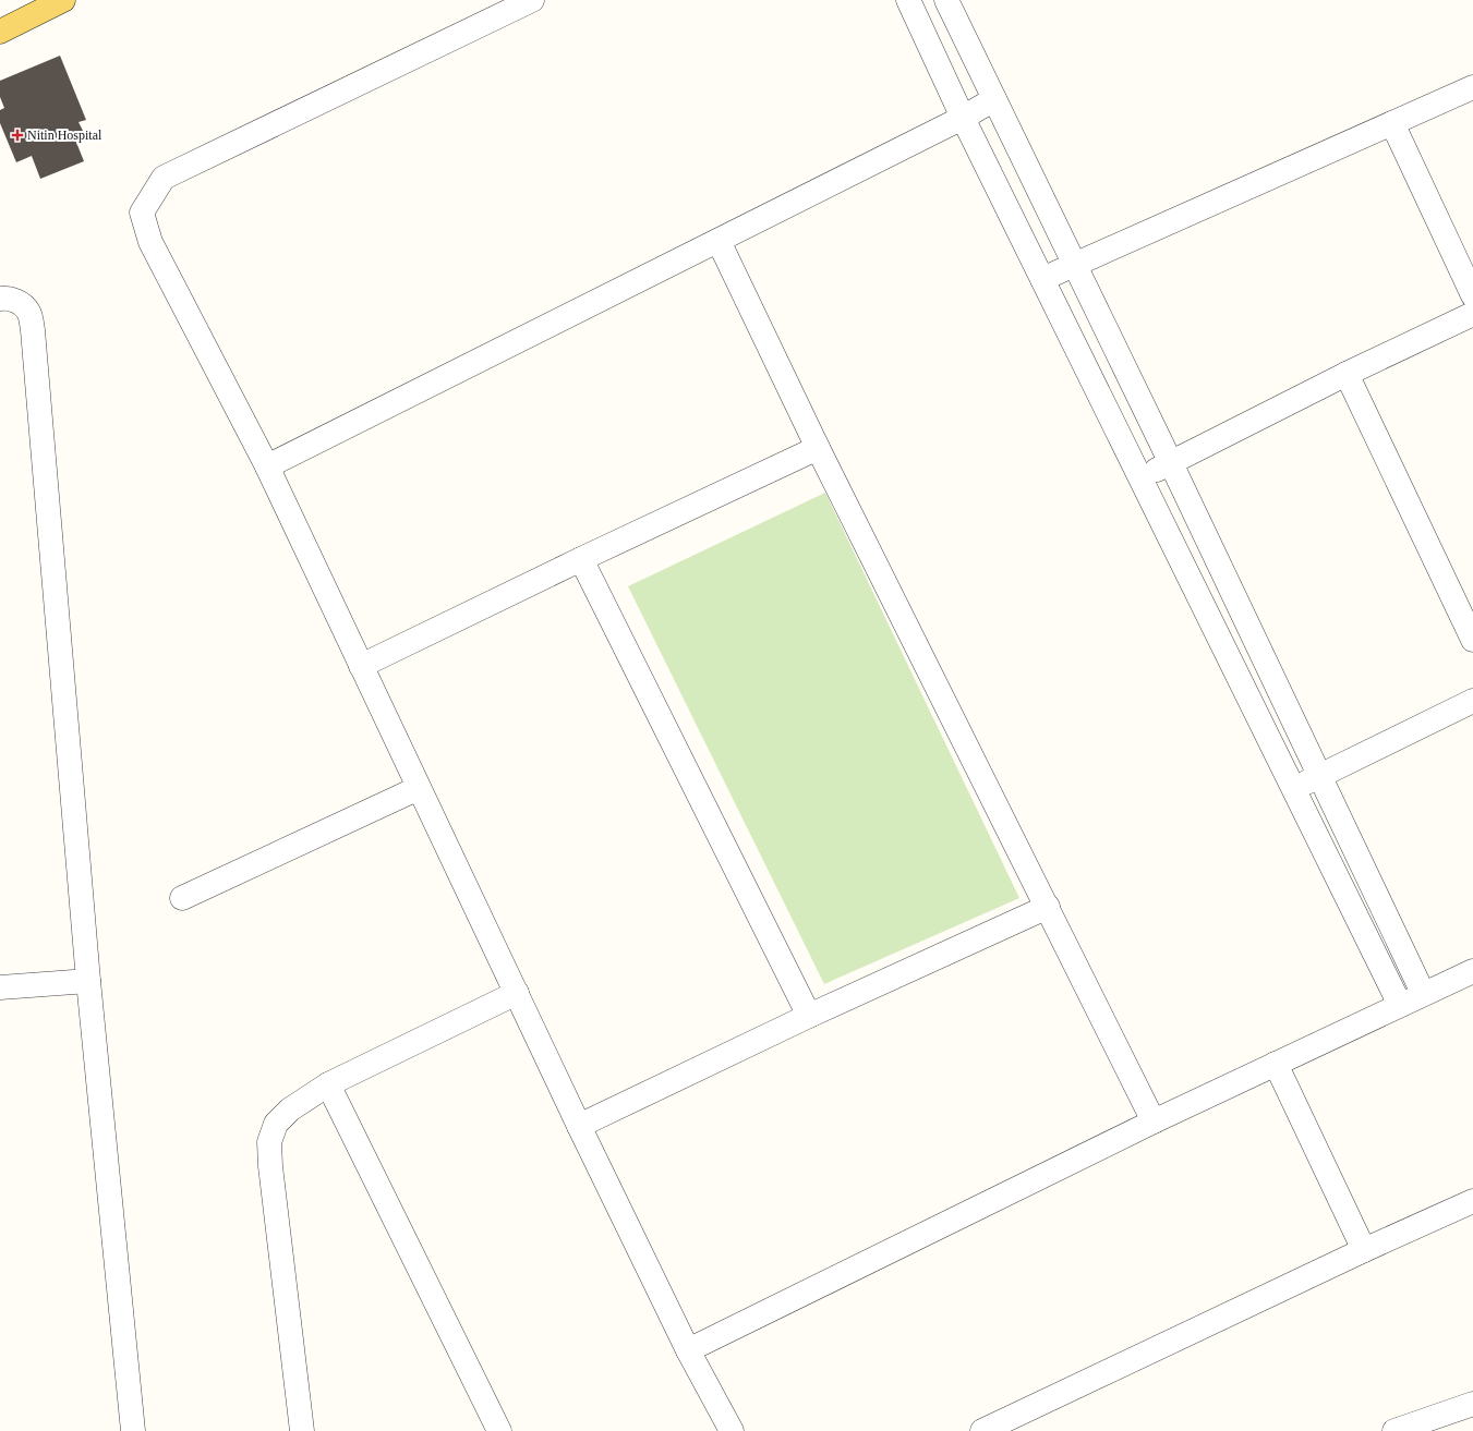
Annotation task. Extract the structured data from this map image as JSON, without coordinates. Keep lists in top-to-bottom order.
{
  "places": {
    "health": ["Nitin Hospital"]
  }
}
